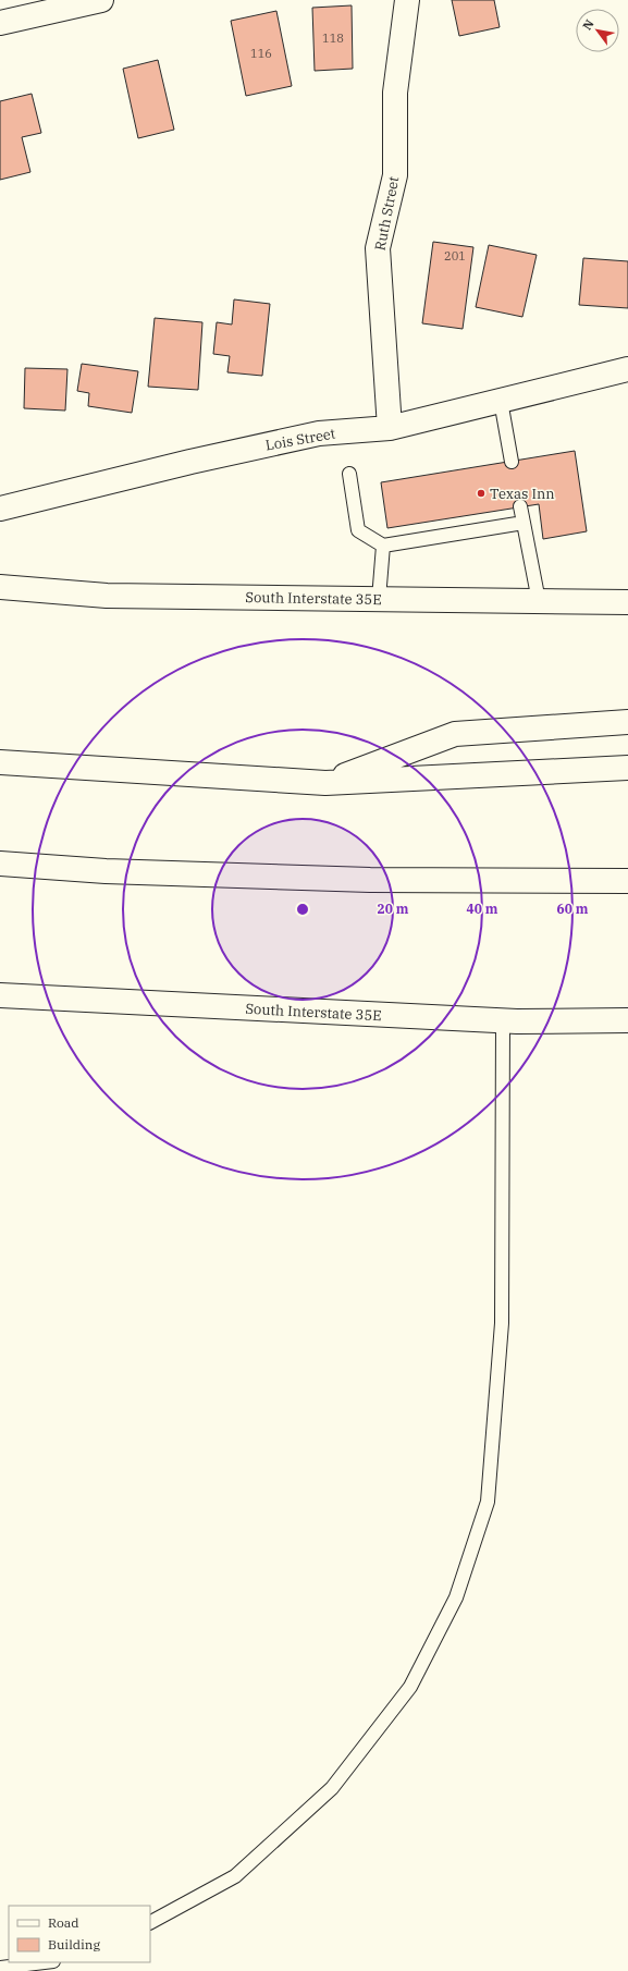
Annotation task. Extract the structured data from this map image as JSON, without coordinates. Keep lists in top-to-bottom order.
{
  "streets": {
    "main road": ["Ruth Street", "Lois Street", "South Interstate 35E"]
  },
  "crossings": [
    ["Ruth Street", "Lois Street"]
  ],
  "places": ["Texas Inn"],
  "house_numbers": ["118", "116", "201"],
  "legend": ["Road", "Building"],
  "north": "top left",
  "rings": ["20 m", "40 m", "60 m"]
}
